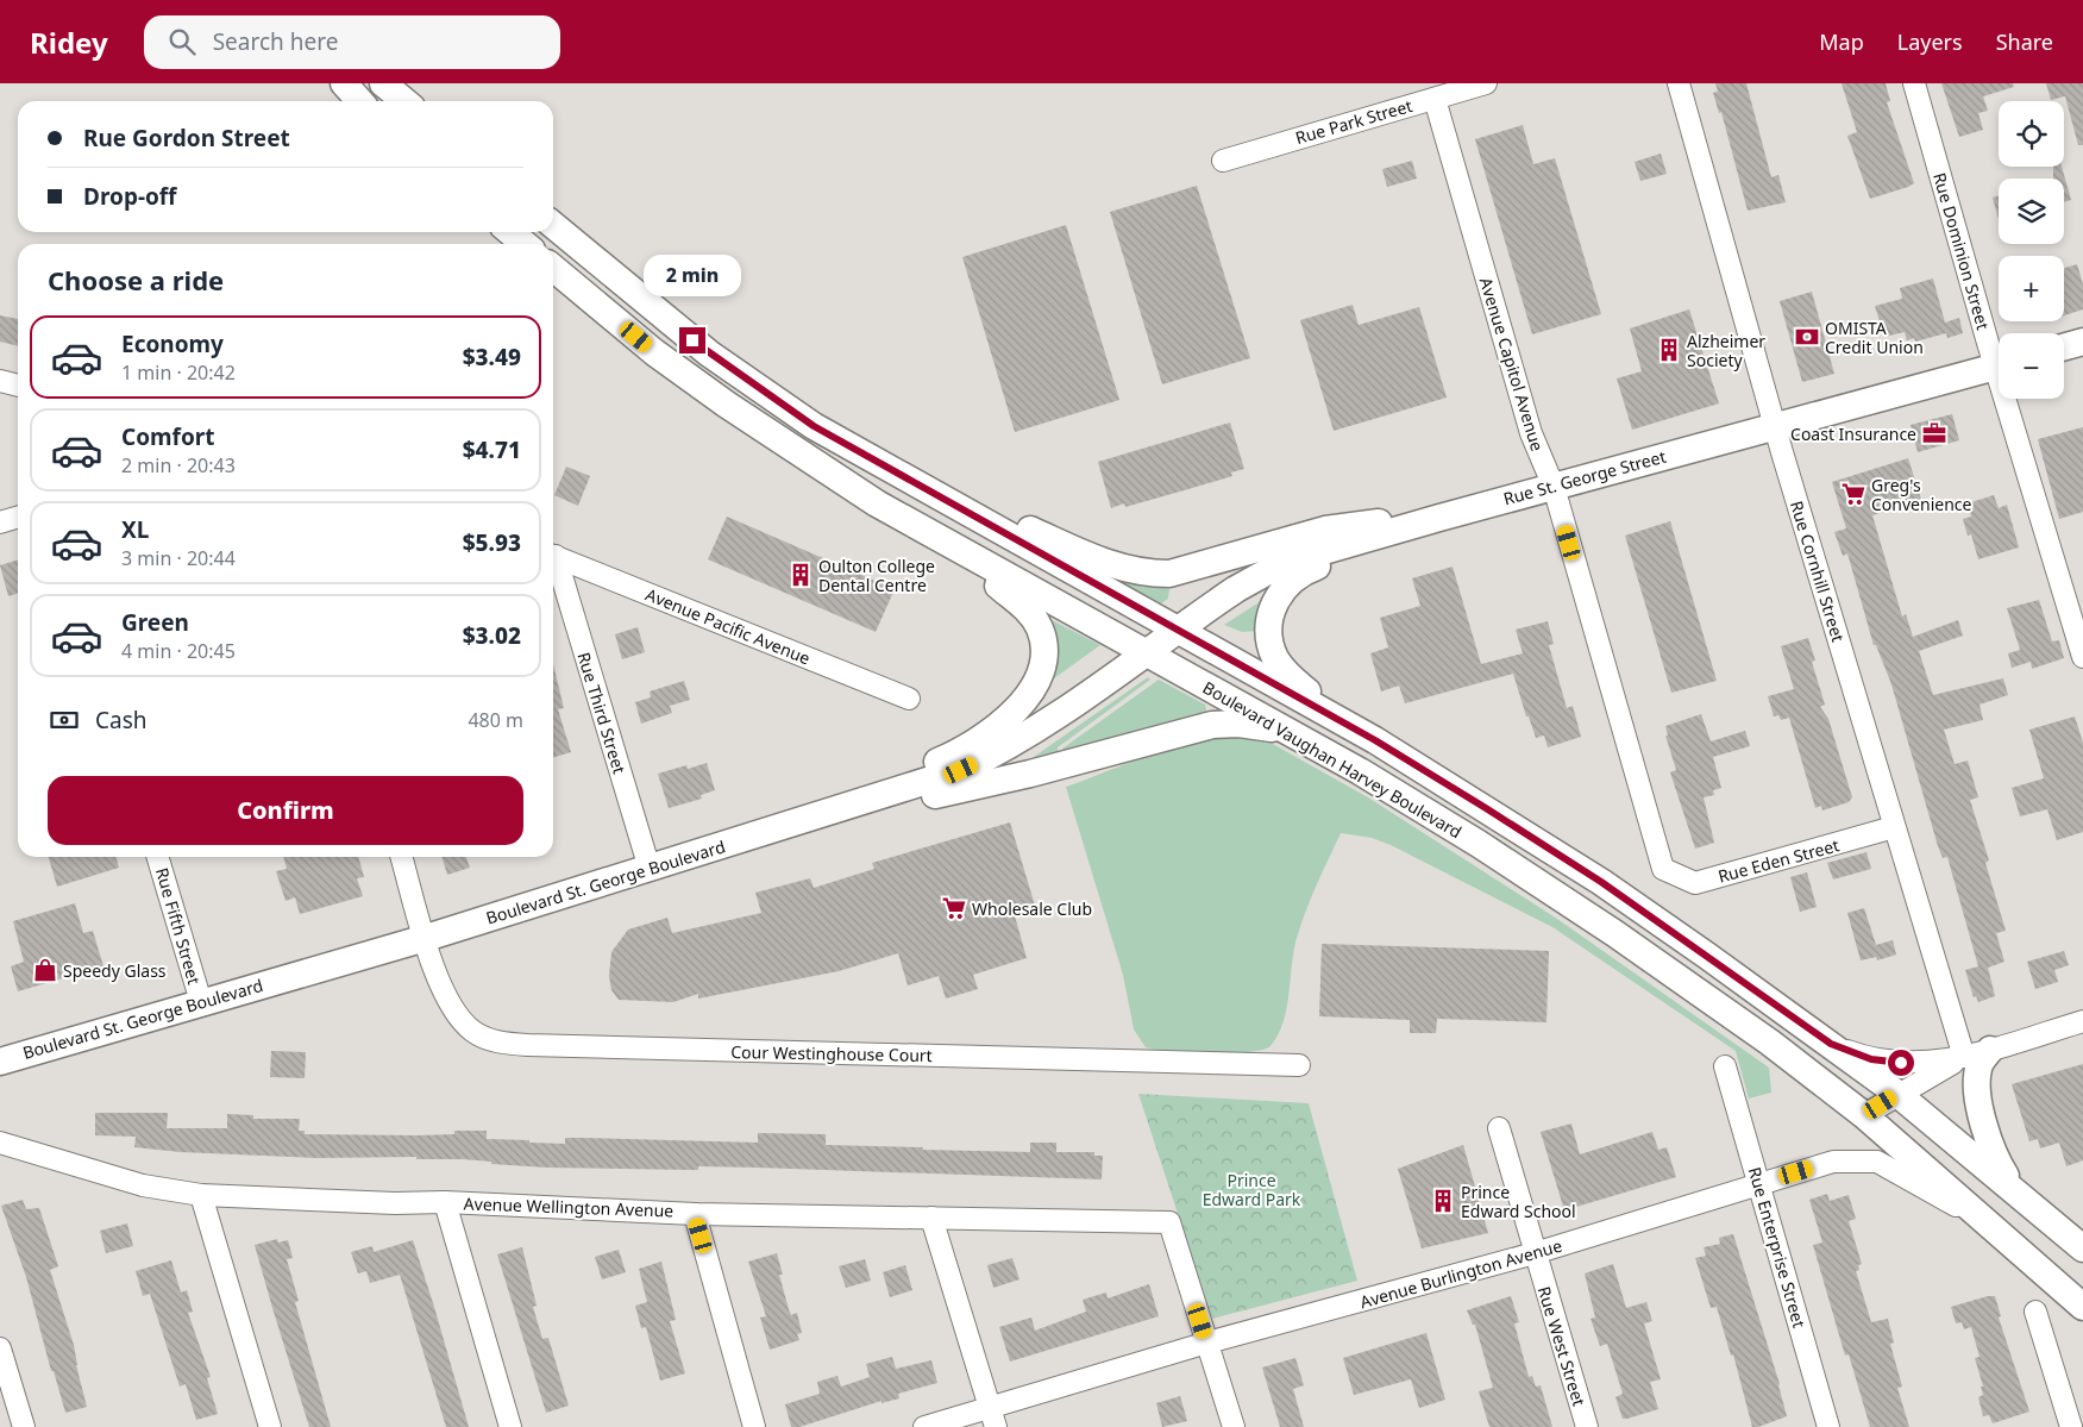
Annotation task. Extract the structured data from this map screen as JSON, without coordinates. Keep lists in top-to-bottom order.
{
  "streets": {
    "main road": ["Rue St. George Street", "Boulevard Vaughan Harvey Boulevard", "Boulevard St. George Boulevard"],
    "street": [
      "Rue Park Street",
      "Rue Dominion Street",
      "Avenue Capitol Avenue",
      "Rue Cornhill Street",
      "Avenue Pacific Avenue",
      "Rue Third Street",
      "Rue Eden Street",
      "Rue Fifth Street",
      "Cour Westinghouse Court",
      "Avenue Wellington Avenue",
      "Rue Enterprise Street",
      "Avenue Burlington Avenue",
      "Rue West Street"
    ]
  },
  "crossings": [
    ["Rue Park Street", "Avenue Capitol Avenue"],
    ["Avenue Capitol Avenue", "Rue St. George Street"],
    ["Avenue Capitol Avenue", "Rue Eden Street"],
    ["Rue St. George Street", "Rue Cornhill Street"],
    ["Rue St. George Street", "Boulevard St. George Boulevard"],
    ["Rue Cornhill Street", "Rue Eden Street"],
    ["Rue Third Street", "Boulevard St. George Boulevard"],
    ["Boulevard Vaughan Harvey Boulevard", "Boulevard St. George Boulevard"],
    ["Boulevard Vaughan Harvey Boulevard", "Avenue Burlington Avenue"],
    ["Boulevard St. George Boulevard", "Rue Fifth Street"],
    ["Boulevard St. George Boulevard", "Cour Westinghouse Court"],
    ["Avenue Wellington Avenue", "Avenue Burlington Avenue"],
    ["Rue Enterprise Street", "Avenue Burlington Avenue"],
    ["Avenue Burlington Avenue", "Rue West Street"]
  ],
  "parks": ["Prince Edward Park"],
  "places": {
    "bank": ["OMISTA Credit Union"],
    "building": ["Alzheimer Society", "Oulton College Dental Centre", "Prince Edward School"],
    "office": ["Coast Insurance"],
    "supermarket": ["Greg's Convenience", "Wholesale Club"],
    "shop": ["Speedy Glass"]
  },
  "page": {
    "header": "Ridey",
    "search": "Search here",
    "nav": ["Map", "Layers", "Share"],
    "map_buttons": ["+", "−"],
    "banner": ["Rue Gordon Street", "Drop-off"],
    "heading": "Choose a ride",
    "bubble": "2 min",
    "list": [
      {
        "name": "Economy",
        "note": "1 min · 20:42",
        "value": "$3.49"
      },
      {
        "name": "Comfort",
        "note": "2 min · 20:43",
        "value": "$4.71"
      },
      {
        "name": "XL",
        "note": "3 min · 20:44",
        "value": "$5.93"
      },
      {
        "name": "Green",
        "note": "4 min · 20:45",
        "value": "$3.02"
      }
    ],
    "pay": ["Cash", "480 m"],
    "buttons": "Confirm"
  }
}
